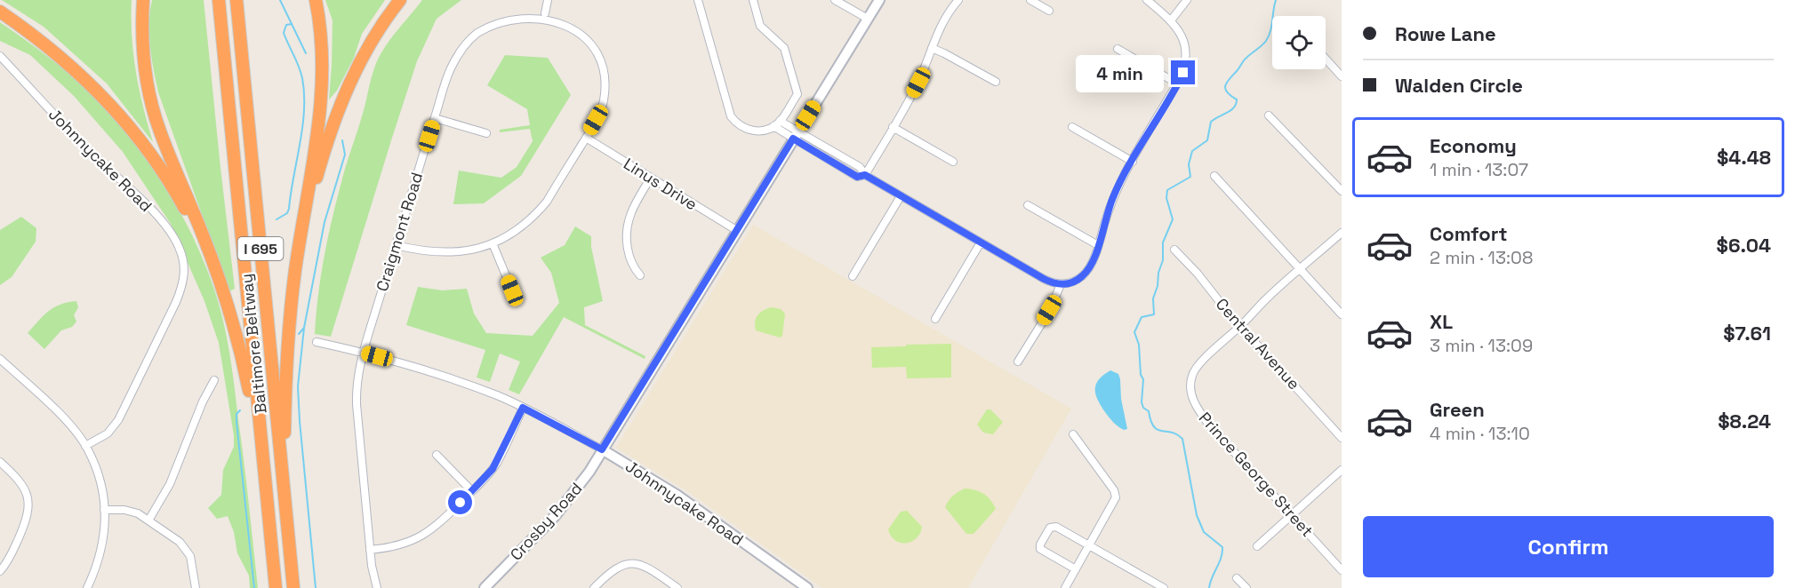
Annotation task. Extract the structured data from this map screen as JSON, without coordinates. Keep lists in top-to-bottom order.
{
  "streets": {
    "highway": ["I 695", "Baltimore Beltway"],
    "main road": ["Johnnycake Road", "Crosby Road"],
    "street": [
      "Linus Drive",
      "Craigmont Road",
      "Central Avenue",
      "Prince George Street"
    ]
  },
  "crossings": [
    ["Johnnycake Road", "Craigmont Road"],
    ["Johnnycake Road", "Crosby Road"],
    ["Linus Drive", "Craigmont Road"],
    ["Linus Drive", "Crosby Road"],
    ["Central Avenue", "Prince George Street"]
  ],
  "page": {
    "banner": ["Rowe Lane", "Walden Circle"],
    "bubble": "4 min",
    "list": [
      {
        "name": "Economy",
        "note": "1 min · 13:07",
        "value": "$4.48"
      },
      {
        "name": "Comfort",
        "note": "2 min · 13:08",
        "value": "$6.04"
      },
      {
        "name": "XL",
        "note": "3 min · 13:09",
        "value": "$7.61"
      },
      {
        "name": "Green",
        "note": "4 min · 13:10",
        "value": "$8.24"
      }
    ],
    "buttons": "Confirm"
  }
}
